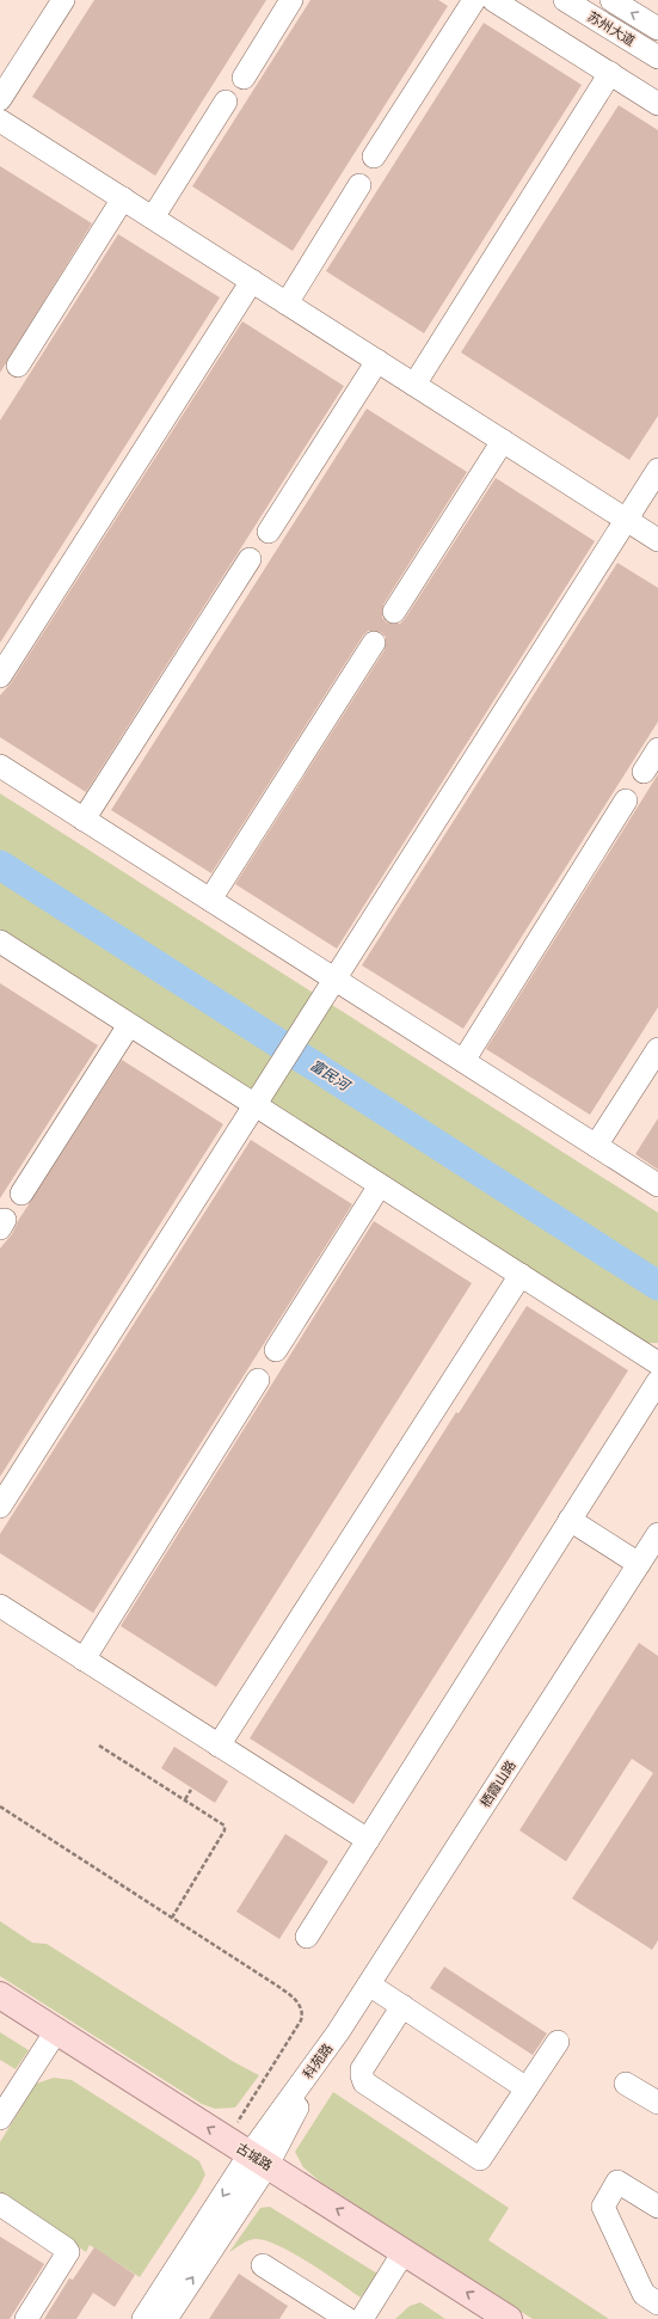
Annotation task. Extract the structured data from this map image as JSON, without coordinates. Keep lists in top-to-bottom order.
{
  "streets": {
    "main road": ["古城路"],
    "street": ["苏州大道", "栖霞山路", "科苑路"]
  },
  "crossings": [
    ["栖霞山路", "科苑路"],
    ["科苑路", "古城路"]
  ],
  "water": ["富民河"]
}
